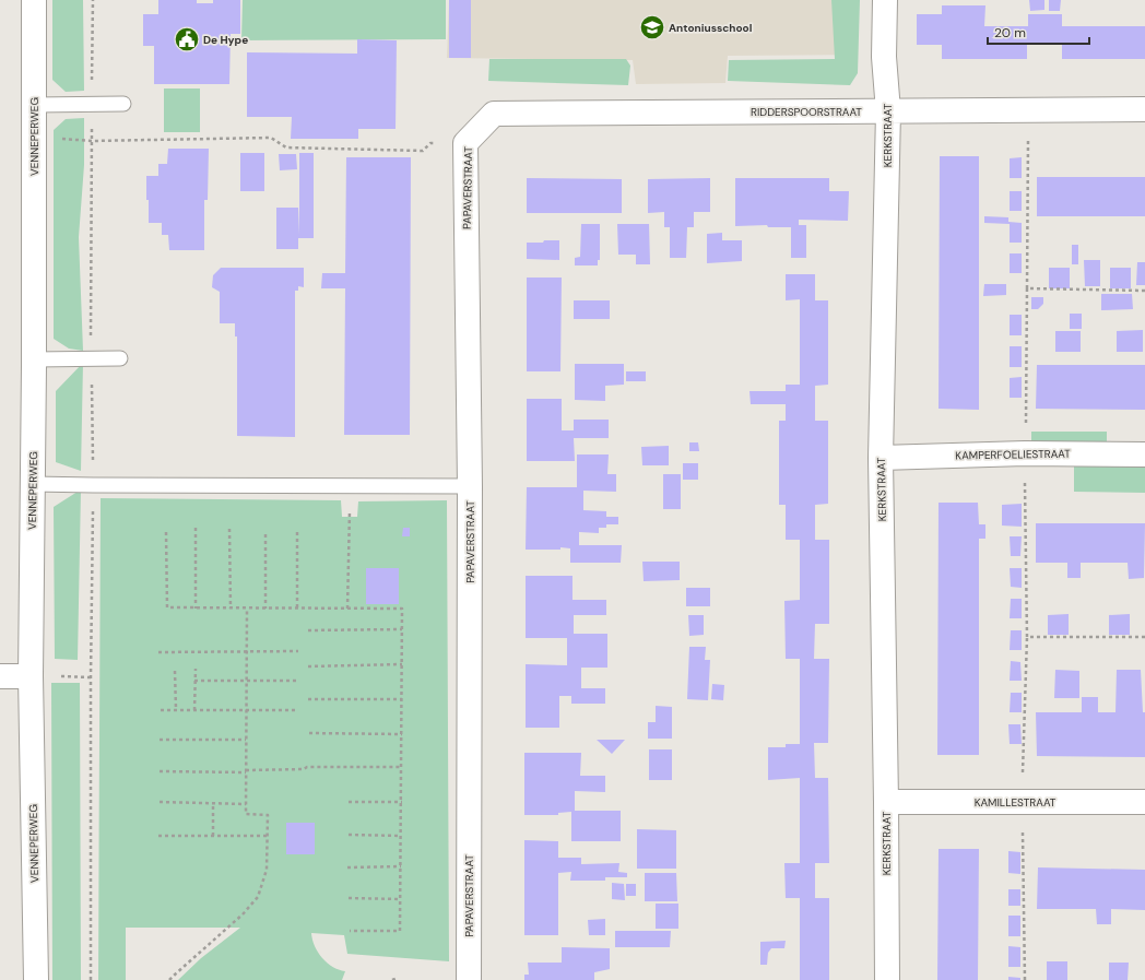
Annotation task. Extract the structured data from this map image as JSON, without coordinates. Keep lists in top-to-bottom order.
{
  "streets": {
    "street": [
      "RIDDERSPOORSTRAAT",
      "KERKSTRAAT",
      "VENNEPERWEG",
      "PAPAVERSTRAAT",
      "KAMPERFOELIESTRAAT",
      "KAMILLESTRAAT"
    ]
  },
  "crossings": [
    ["RIDDERSPOORSTRAAT", "KERKSTRAAT"],
    ["RIDDERSPOORSTRAAT", "PAPAVERSTRAAT"],
    ["KERKSTRAAT", "KAMPERFOELIESTRAAT"],
    ["KERKSTRAAT", "KAMILLESTRAAT"]
  ],
  "places": {
    "school or university": ["Antoniusschool"],
    "public building": ["De Hype"]
  },
  "scale_bar": "20 m"
}
